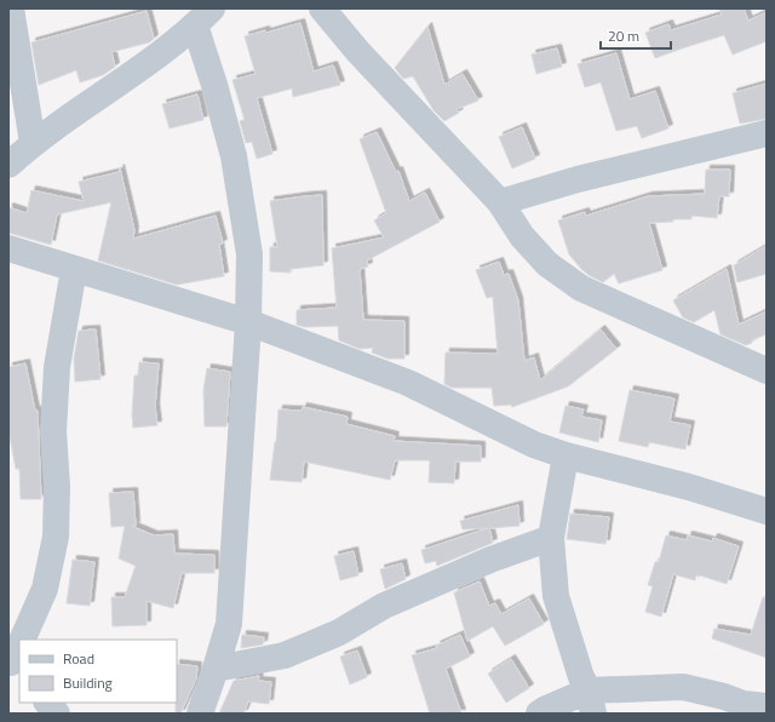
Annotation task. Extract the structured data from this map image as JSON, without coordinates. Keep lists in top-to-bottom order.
{
  "legend": ["Road", "Building"],
  "scale_bar": "20 m"
}
